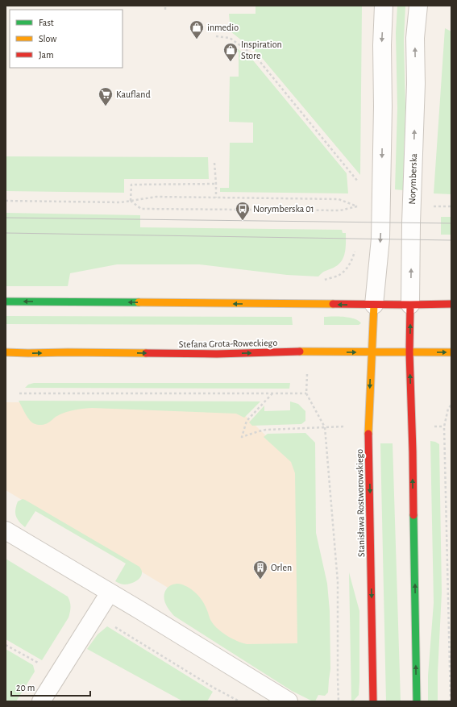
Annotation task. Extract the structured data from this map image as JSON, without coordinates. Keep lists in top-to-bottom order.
{
  "streets": {
    "main road": ["Norymberska", "Stefana Grota-Roweckiego", "Stanisława Rostworowskiego"]
  },
  "crossings": [
    ["Norymberska", "Stefana Grota-Roweckiego"],
    ["Stefana Grota-Roweckiego", "Stanisława Rostworowskiego"]
  ],
  "places": {
    "shop": ["inmedio", "Inspiration Store"],
    "supermarket": ["Kaufland"],
    "bus stop": ["Norymberska 01"],
    "building": ["Orlen"]
  },
  "legend": ["Fast", "Slow", "Jam"],
  "scale_bar": "20 m"
}
